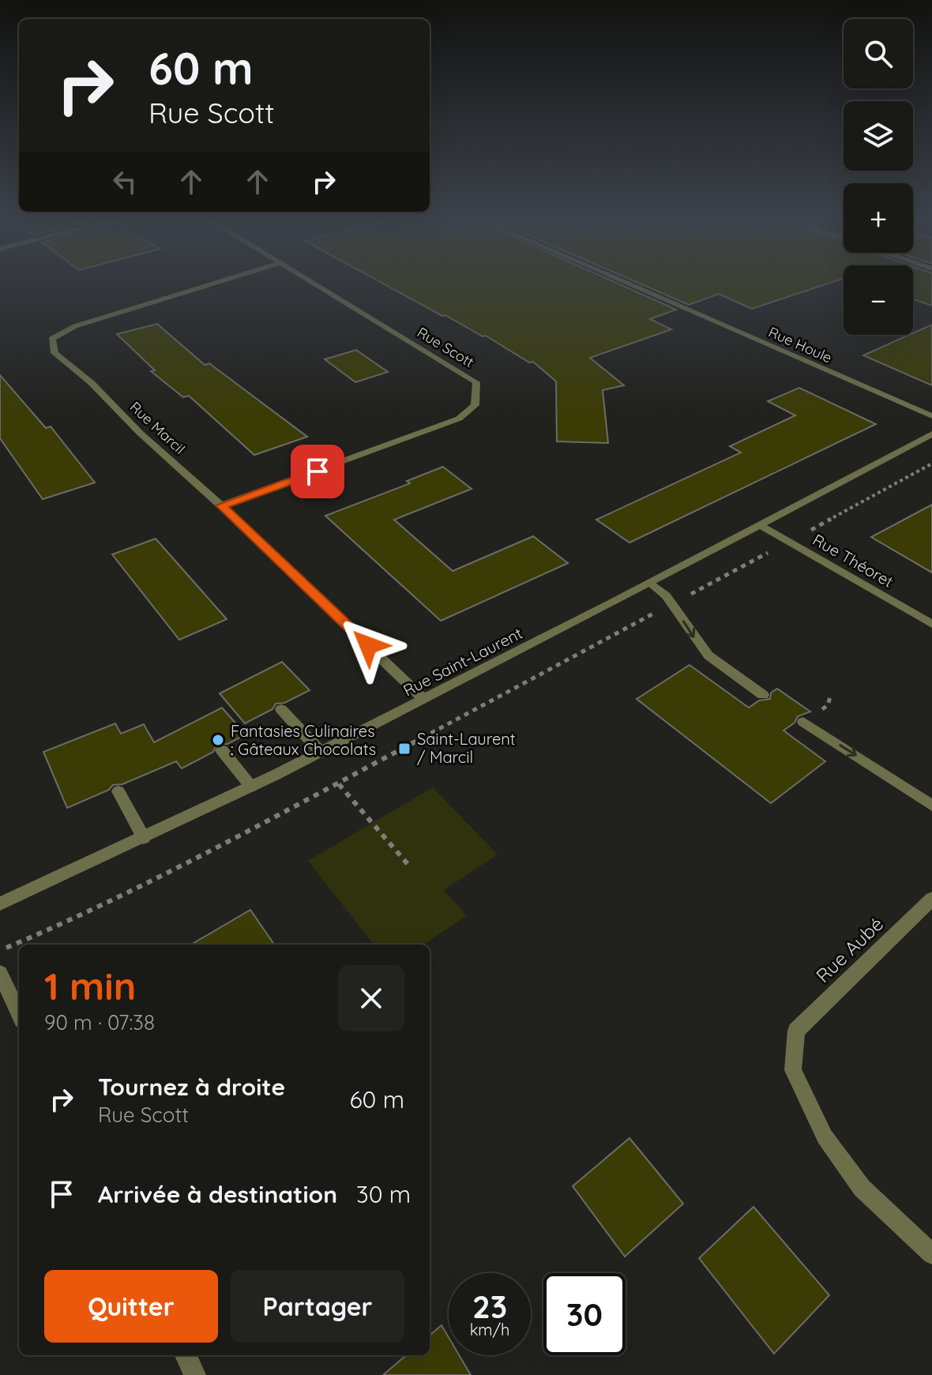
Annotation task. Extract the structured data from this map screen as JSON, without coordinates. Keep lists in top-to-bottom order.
{
  "streets": {
    "street": [
      "Rue Houle",
      "Rue Scott",
      "Rue Marcil",
      "Rue Théoret",
      "Rue Saint-Laurent",
      "Rue Aubé"
    ]
  },
  "crossings": [
    ["Rue Scott", "Rue Marcil"],
    ["Rue Marcil", "Rue Saint-Laurent"],
    ["Rue Théoret", "Rue Saint-Laurent"]
  ],
  "places": {
    "other": ["Fantasies Culinaires : Gâteaux Chocolats"],
    "transit": ["Saint-Laurent / Marcil"]
  },
  "page": {
    "map_buttons": ["+", "−"],
    "turn": ["60 m", "Rue Scott"],
    "heading": ["1 min", "90 m · 07:38"],
    "list": [
      {
        "name": "Tournez à droite",
        "note": "Rue Scott",
        "value": "60 m"
      },
      {
        "name": "Arrivée à destination",
        "value": "30 m"
      }
    ],
    "buttons": ["Quitter", "Partager"],
    "speed": "23 km/h",
    "limit": "30"
  }
}
